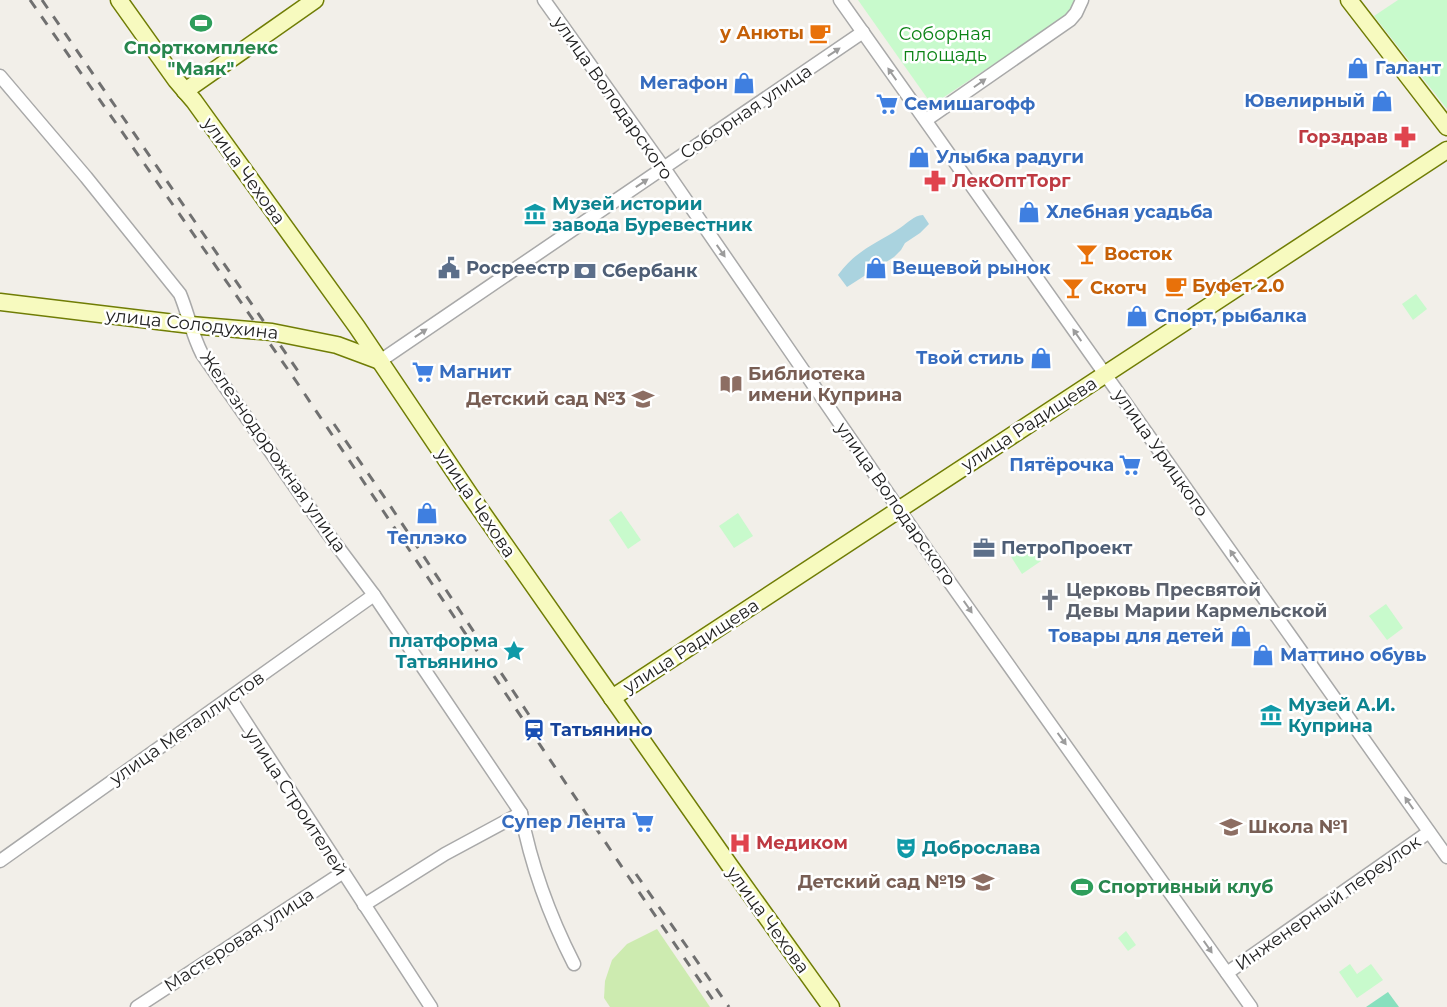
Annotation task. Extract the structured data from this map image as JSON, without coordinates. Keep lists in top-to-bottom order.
{
  "streets": {
    "street": [
      "улица Володарского",
      "Соборная улица",
      "улица Чехова",
      "улица Солодухина",
      "улица Радищева",
      "Железнодорожная улица",
      "улица Урицкого",
      "улица Металлистов",
      "улица Строителей",
      "Инженерный переулок",
      "Мастеровая улица"
    ]
  },
  "crossings": [
    ["улица Володарского", "Соборная улица"],
    ["улица Володарского", "улица Радищева"],
    ["улица Володарского", "Инженерный переулок"],
    ["Соборная улица", "улица Чехова"],
    ["Соборная улица", "улица Солодухина"],
    ["Соборная улица", "улица Урицкого"],
    ["улица Чехова", "улица Солодухина"],
    ["улица Чехова", "улица Радищева"],
    ["улица Солодухина", "Железнодорожная улица"],
    ["улица Радищева", "улица Урицкого"],
    ["Железнодорожная улица", "улица Металлистов"],
    ["улица Урицкого", "Инженерный переулок"],
    ["улица Металлистов", "улица Строителей"],
    ["улица Строителей", "Мастеровая улица"]
  ],
  "one_way": ["улица Володарского", "Соборная улица", "улица Урицкого"],
  "parks": ["Соборная площадь"],
  "places": {
    "sports": ["Спорткомплекс \"Маяк\"", "Спортивный клуб"],
    "cafe": ["у Анюты", "Буфет 2.0"],
    "shop": [
      "Галант",
      "Мегафон",
      "Ювелирный",
      "Улыбка радуги",
      "Хлебная усадьба",
      "Вещевой рынок",
      "Спорт, рыбалка",
      "Твой стиль",
      "Теплэко",
      "Товары для детей",
      "Маттино обувь"
    ],
    "supermarket": [
      "Семишагофф",
      "Магнит",
      "Пятёрочка",
      "Супер Лента"
    ],
    "pharmacy": ["Горздрав", "ЛекОптТорг"],
    "museum": ["Музей истории завода Буревестник", "Музей А.И. Куприна"],
    "bar": ["Восток", "Скотч"],
    "public building": ["Росреестр"],
    "bank": ["Сбербанк"],
    "library": ["Библиотека имени Куприна"],
    "school or university": ["Детский сад №3", "Школа №1", "Детский сад №19"],
    "office": ["ПетроПроект"],
    "church": ["Церковь Пресвятой Девы Марии Кармельской"],
    "place": ["платформа Татьянино"],
    "station": ["Татьянино"],
    "hospital": ["Медиком"],
    "theatre": ["Доброслава"]
  }
}
